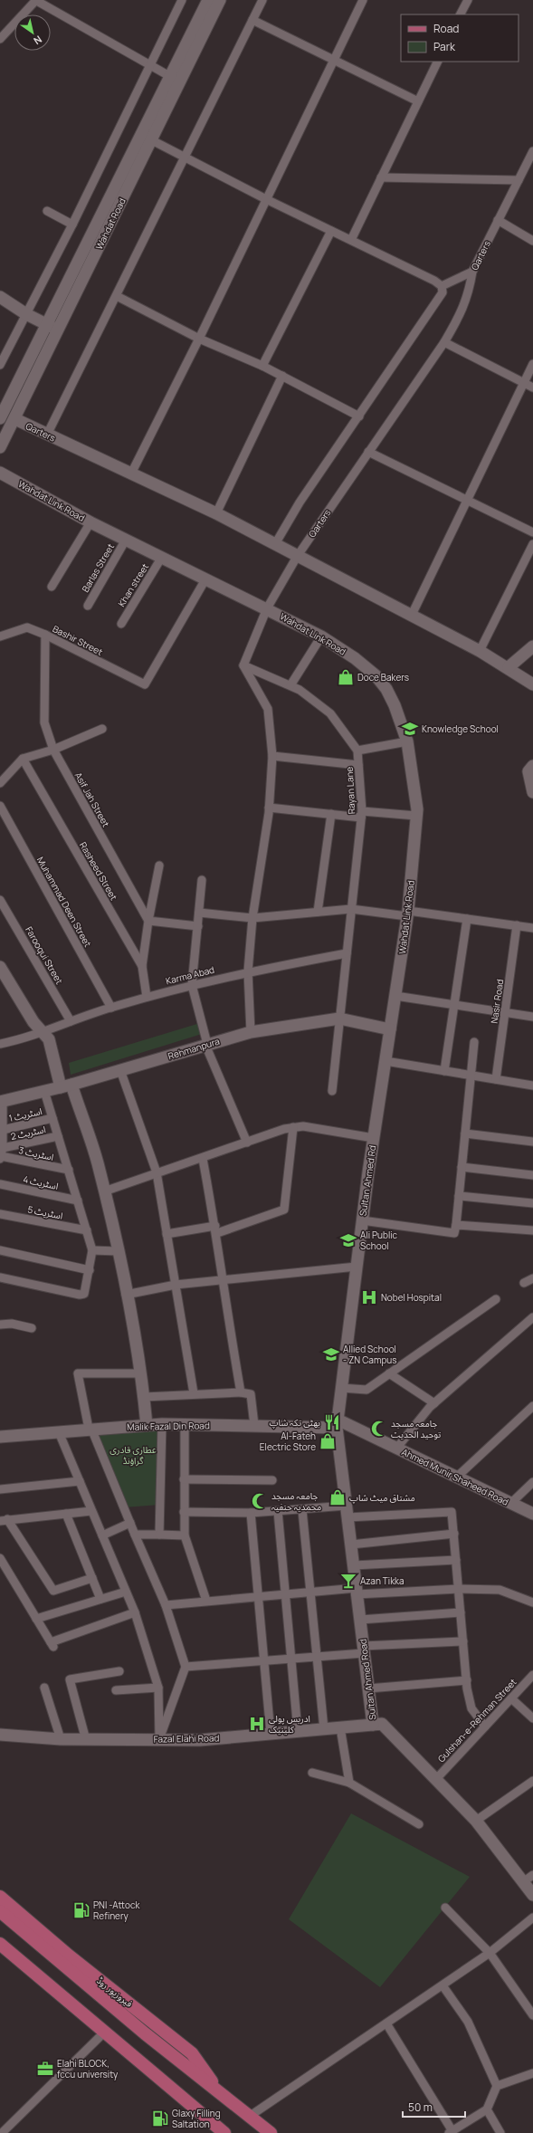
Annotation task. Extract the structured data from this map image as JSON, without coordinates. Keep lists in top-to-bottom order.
{
  "streets": {
    "main road": ["فیروزپور روڈ"],
    "street": [
      "Wahdat Road",
      "Qarters",
      "Wahdat Link Road",
      "Barlas Street",
      "Khan street",
      "Bashir Street",
      "Rayan Lane",
      "Asif Jah Street",
      "Rasheed Street",
      "Muhammad Deen Street",
      "Farooqui Street",
      "Karma Abad",
      "Nasir Road",
      "Rehmanpura",
      "اسٹریٹ 1",
      "اسٹریٹ 2",
      "اسٹریٹ 3",
      "Sultan Ahmed Rd",
      "اسٹریٹ 4",
      "اسٹریٹ 5",
      "Malik Fazal Din Road",
      "Ahmed Munir Shaheed Road",
      "Sultan Ahmed Road",
      "Gulshan-e-Rehman Street",
      "Fazal Elahi Road"
    ]
  },
  "crossings": [
    ["Wahdat Road", "Qarters"],
    ["Wahdat Link Road", "Barlas Street"],
    ["Wahdat Link Road", "Khan street"],
    ["Wahdat Link Road", "Bashir Street"],
    ["Wahdat Link Road", "Rehmanpura"],
    ["Wahdat Link Road", "Sultan Ahmed Rd"],
    ["Bashir Street", "Asif Jah Street"],
    ["Rayan Lane", "Karma Abad"],
    ["Rayan Lane", "Rehmanpura"],
    ["Rasheed Street", "Karma Abad"],
    ["Muhammad Deen Street", "Karma Abad"],
    ["Farooqui Street", "Karma Abad"],
    ["Rehmanpura", "Sultan Ahmed Rd"],
    ["اسٹریٹ 2", "اسٹریٹ 3"],
    ["Sultan Ahmed Rd", "Malik Fazal Din Road"],
    ["Sultan Ahmed Rd", "Ahmed Munir Shaheed Road"],
    ["Sultan Ahmed Rd", "Sultan Ahmed Road"],
    ["Malik Fazal Din Road", "Ahmed Munir Shaheed Road"],
    ["Malik Fazal Din Road", "Sultan Ahmed Road"],
    ["Ahmed Munir Shaheed Road", "Sultan Ahmed Road"],
    ["Sultan Ahmed Road", "Gulshan-e-Rehman Street"],
    ["Sultan Ahmed Road", "Fazal Elahi Road"]
  ],
  "parks": ["عطاری قادری گراؤنڈ"],
  "places": {
    "shop": ["Doce Bakers", "Al-Fateh Electric Store", "مشتاق میٹ شاپ"],
    "school or university": ["Knowledge School", "Ali Public School", "Allied School - ZN Campus"],
    "hospital": ["Nobel Hospital", "ادریس پولی کلینیک"],
    "restaurant": ["بھٹی تکہ شاپ"],
    "mosque": ["جامعہ مسجد توحید الحدیٽ", "جامعہ مسجد محمدیہ حنفیہ"],
    "bar": ["Azan Tikka"],
    "fuel station": ["PNI -Attock Refinery", "Glaxy Filling Saltation"],
    "office": ["Elahi BLOCK, fccu university"]
  },
  "legend": ["Road", "Park"],
  "scale_bar": "50 m",
  "north": "bottom right"
}
